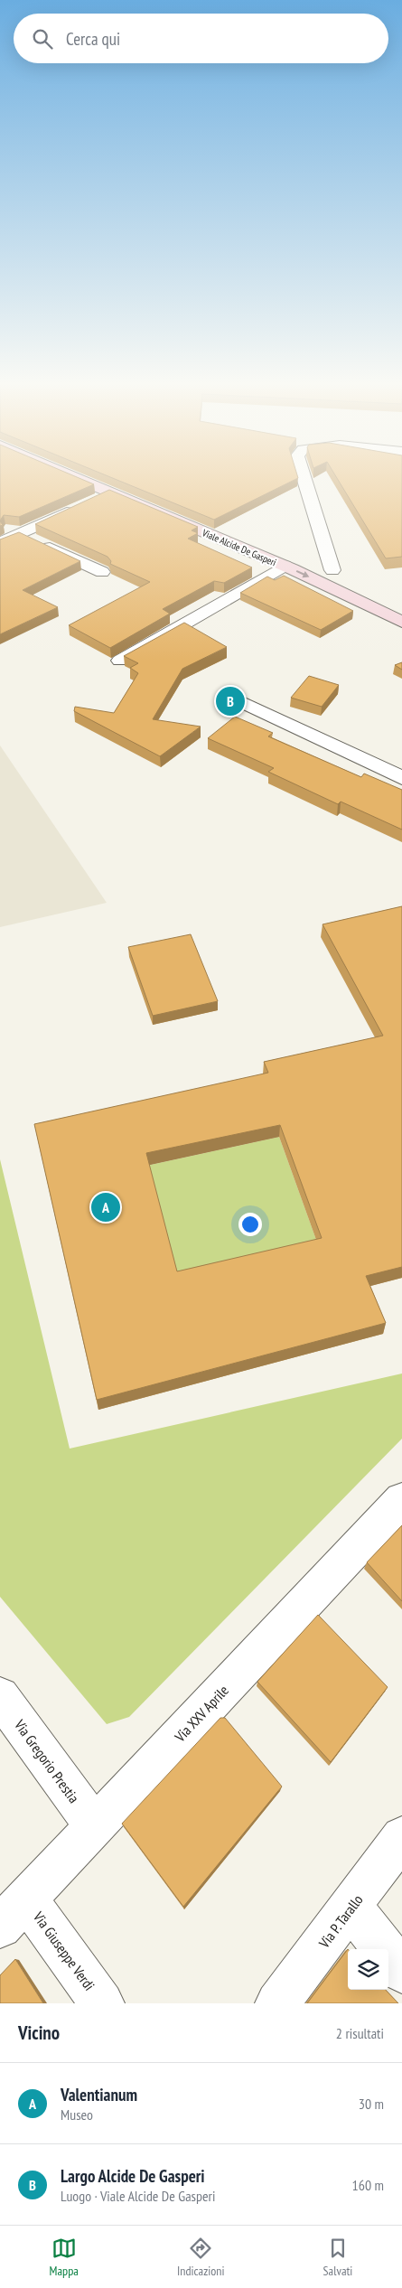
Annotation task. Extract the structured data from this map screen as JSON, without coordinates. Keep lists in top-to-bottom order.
{
  "streets": {
    "main road": ["Viale Alcide De Gasperi"],
    "street": [
      "Via XXV Aprile",
      "Via Gregorio Prestia",
      "Via P. Tarallo",
      "Via Giuseppe Verdi"
    ]
  },
  "crossings": [
    ["Via XXV Aprile", "Via Gregorio Prestia"],
    ["Via XXV Aprile", "Via Giuseppe Verdi"]
  ],
  "one_way": ["Viale Alcide De Gasperi"],
  "page": {
    "search": "Cerca qui",
    "pins": ["B", "A"],
    "heading": ["Vicino", "2 risultati"],
    "list": [
      {
        "mark": "A",
        "name": "Valentianum",
        "note": "Museo",
        "value": "30 m"
      },
      {
        "mark": "B",
        "name": "Largo Alcide De Gasperi",
        "note": "Luogo · Viale Alcide De Gasperi",
        "value": "160 m"
      }
    ],
    "nav": ["Mappa", "Indicazioni", "Salvati"]
  }
}
